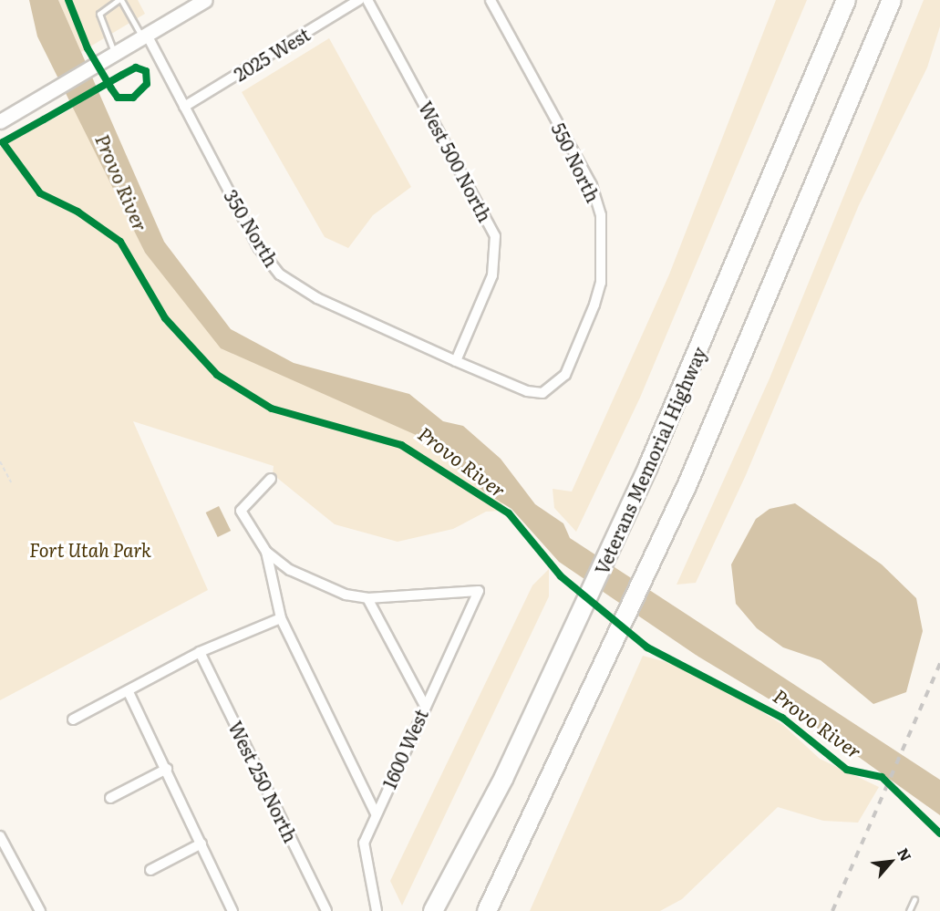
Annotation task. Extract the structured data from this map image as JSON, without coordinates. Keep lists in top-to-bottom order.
{
  "streets": {
    "highway": ["Veterans Memorial Highway"],
    "street": [
      "2025 West",
      "West 500 North",
      "550 North",
      "350 North",
      "1600 West",
      "West 250 North"
    ]
  },
  "crossings": [
    ["2025 West", "350 North"],
    ["West 500 North", "550 North"],
    ["West 500 North", "350 North"],
    ["550 North", "350 North"]
  ],
  "water": ["Provo River"],
  "parks": ["Fort Utah Park"],
  "north": "top right"
}
